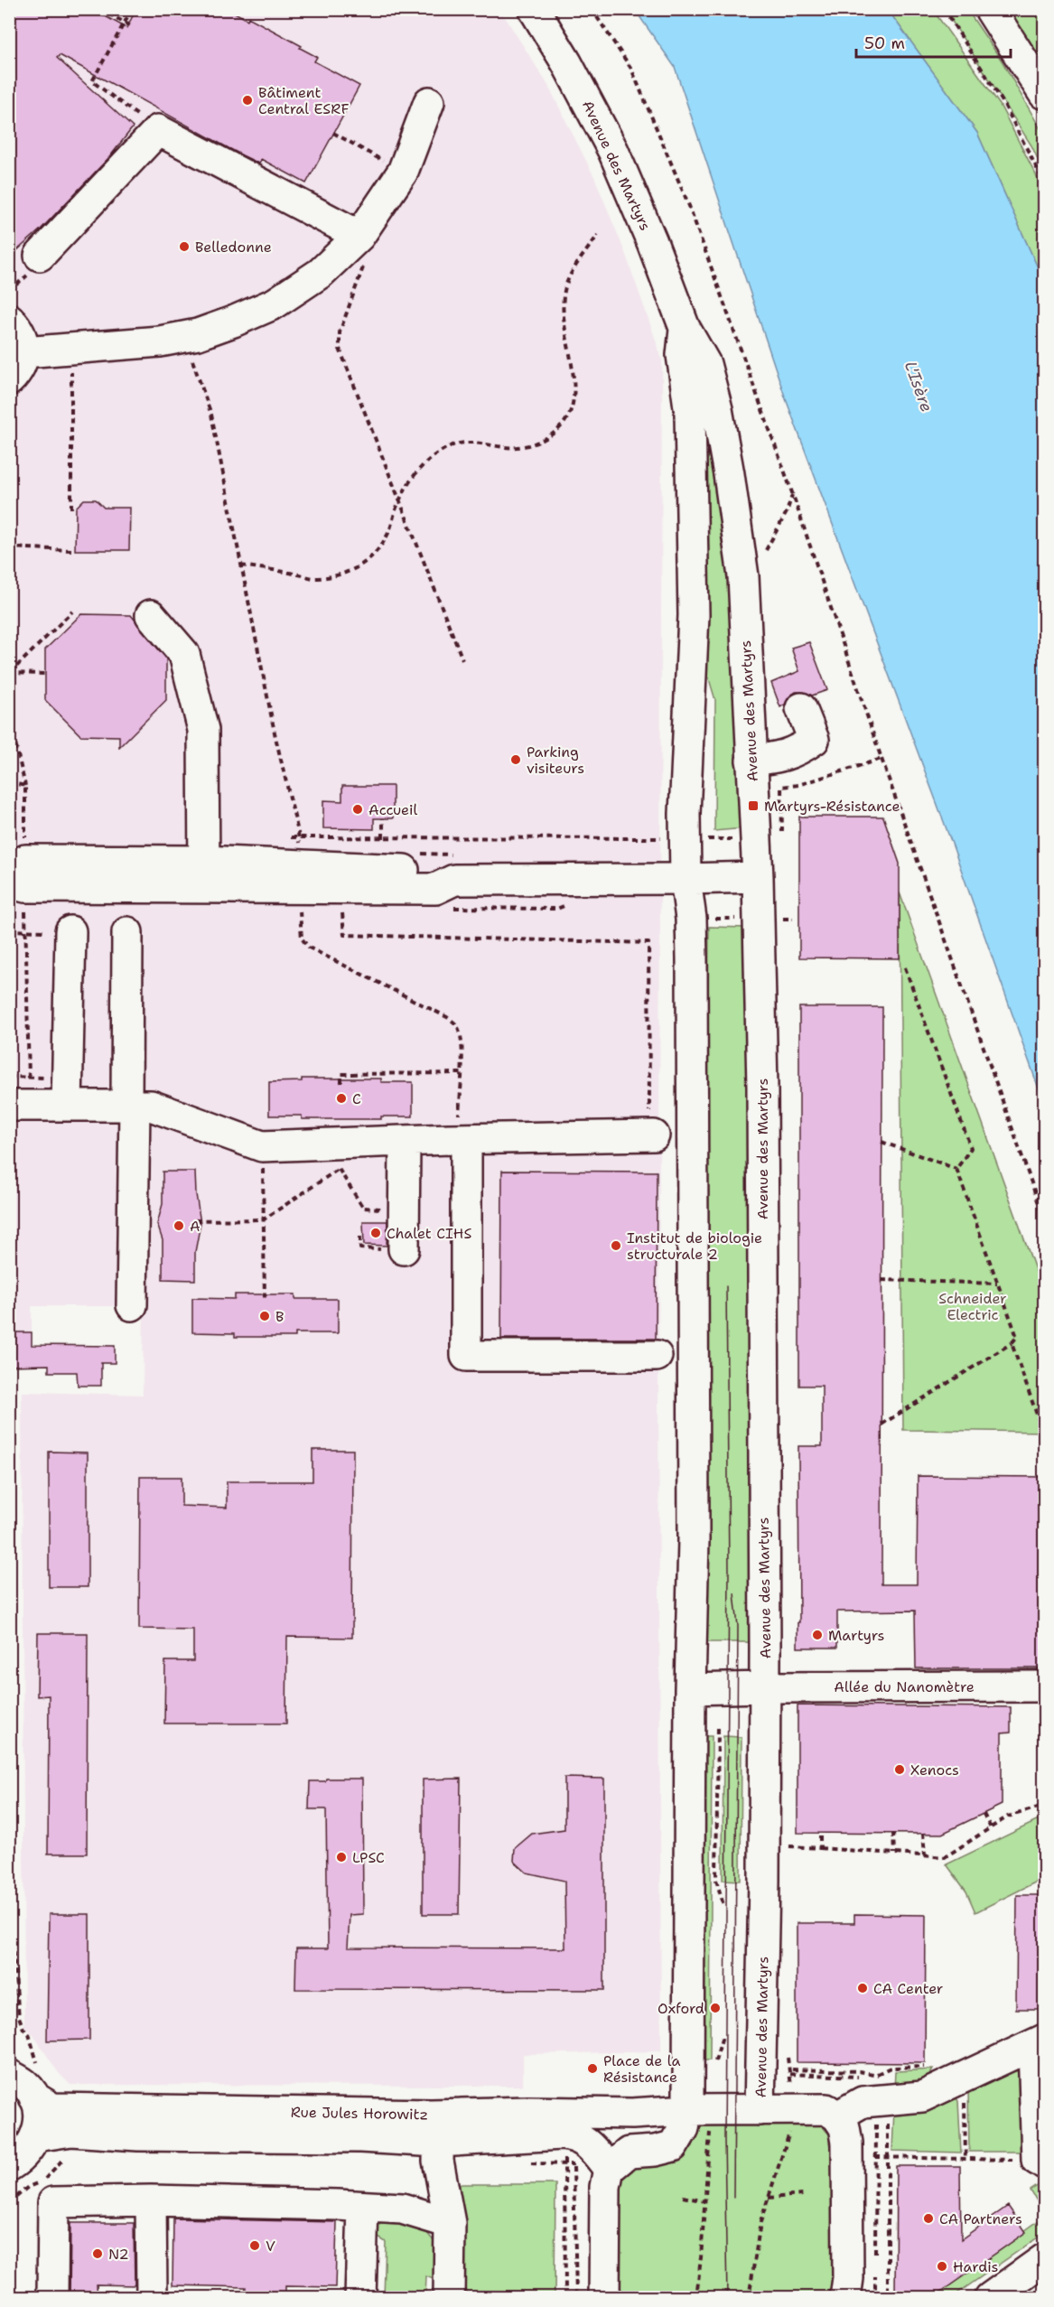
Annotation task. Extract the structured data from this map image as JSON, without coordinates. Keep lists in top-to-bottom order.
{
  "streets": {
    "main road": ["Avenue des Martyrs", "Allée du Nanomètre", "Rue Jules Horowitz"]
  },
  "crossings": [
    ["Avenue des Martyrs", "Allée du Nanomètre"],
    ["Avenue des Martyrs", "Rue Jules Horowitz"]
  ],
  "water": ["L'Isère"],
  "parks": ["Schneider Electric"],
  "places": {
    "other": [
      "Bâtiment Central ESRF",
      "Belledonne",
      "Parking visiteurs",
      "Accueil",
      "C",
      "A",
      "Chalet CIHS",
      "Institut de biologie structurale 2",
      "B",
      "Martyrs",
      "Xenocs",
      "LPSC",
      "CA Center",
      "Oxford",
      "Place de la Résistance",
      "CA Partners",
      "V",
      "N2",
      "Hardis"
    ],
    "transit": ["Martyrs-Résistance"]
  },
  "scale_bar": "50 m"
}
